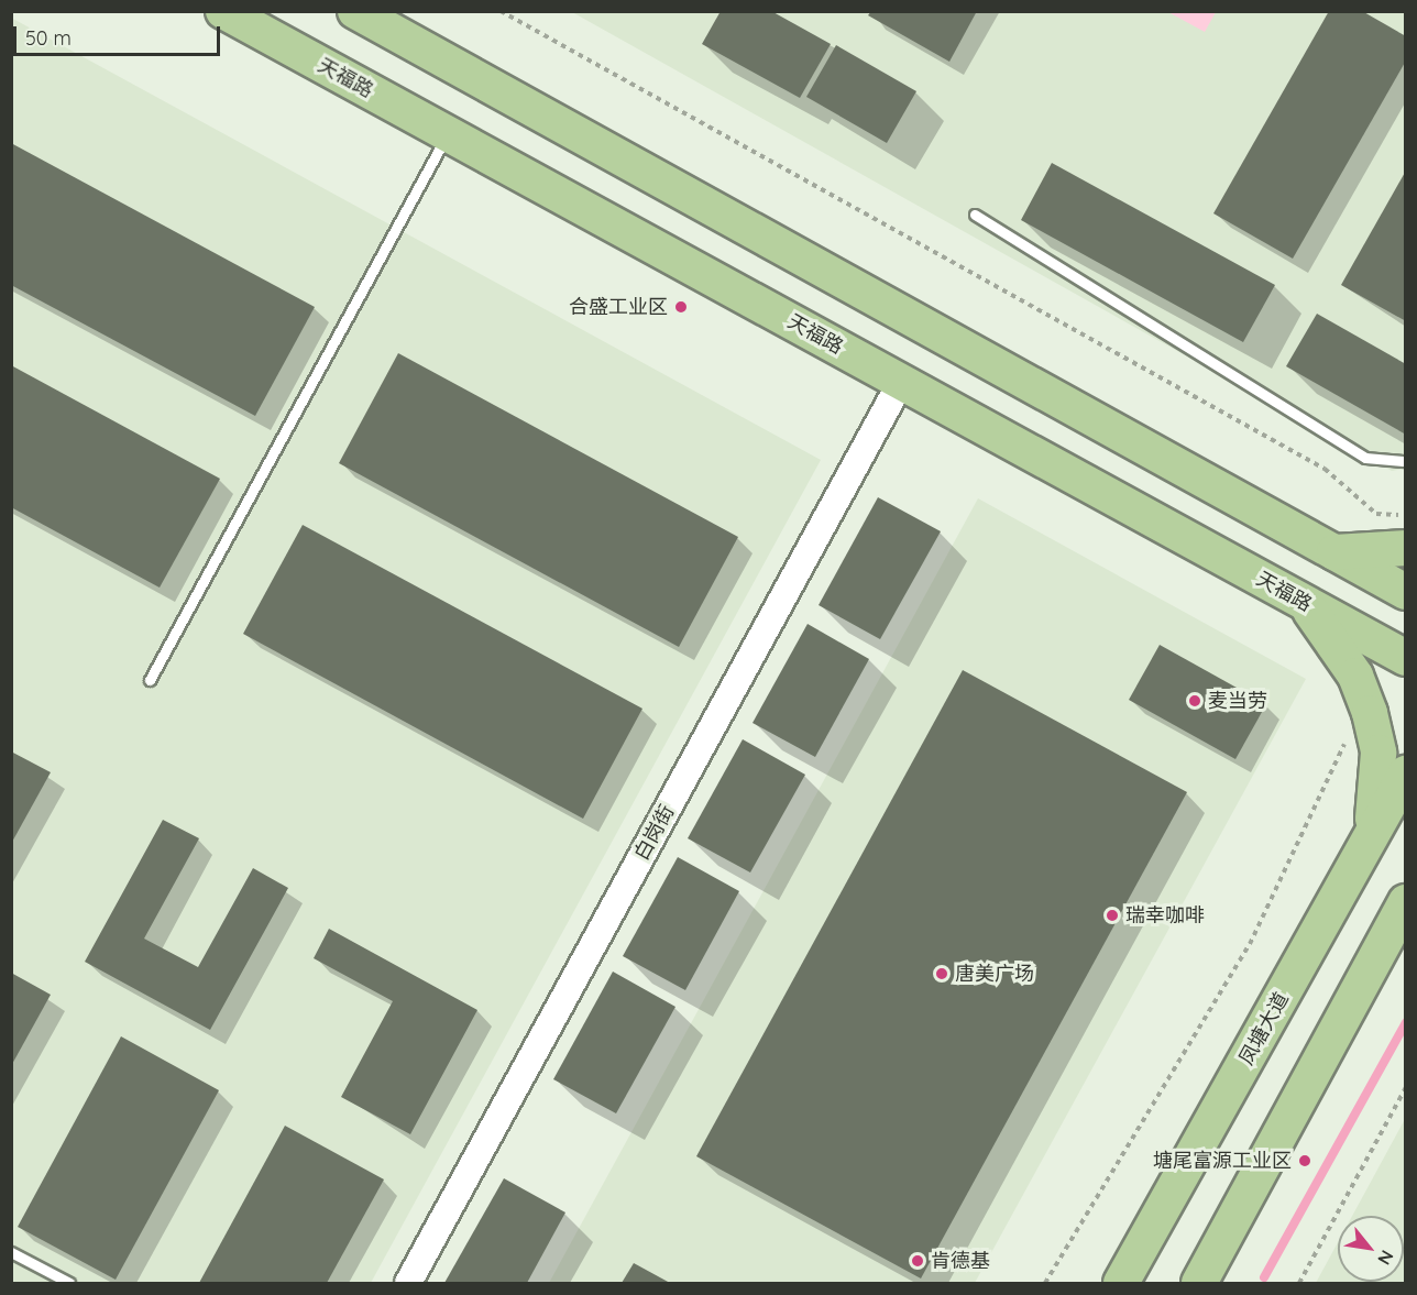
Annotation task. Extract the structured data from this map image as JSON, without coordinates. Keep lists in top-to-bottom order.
{
  "streets": {
    "main road": ["天福路", "凤塘大道"],
    "street": ["白岗街"]
  },
  "crossings": [
    ["天福路", "白岗街"]
  ],
  "places": [
    "合盛工业区",
    "麦当劳",
    "瑞幸咖啡",
    "唐美广场",
    "塘尾富源工业区",
    "肯德基"
  ],
  "scale_bar": "50 m",
  "north": "bottom right"
}
